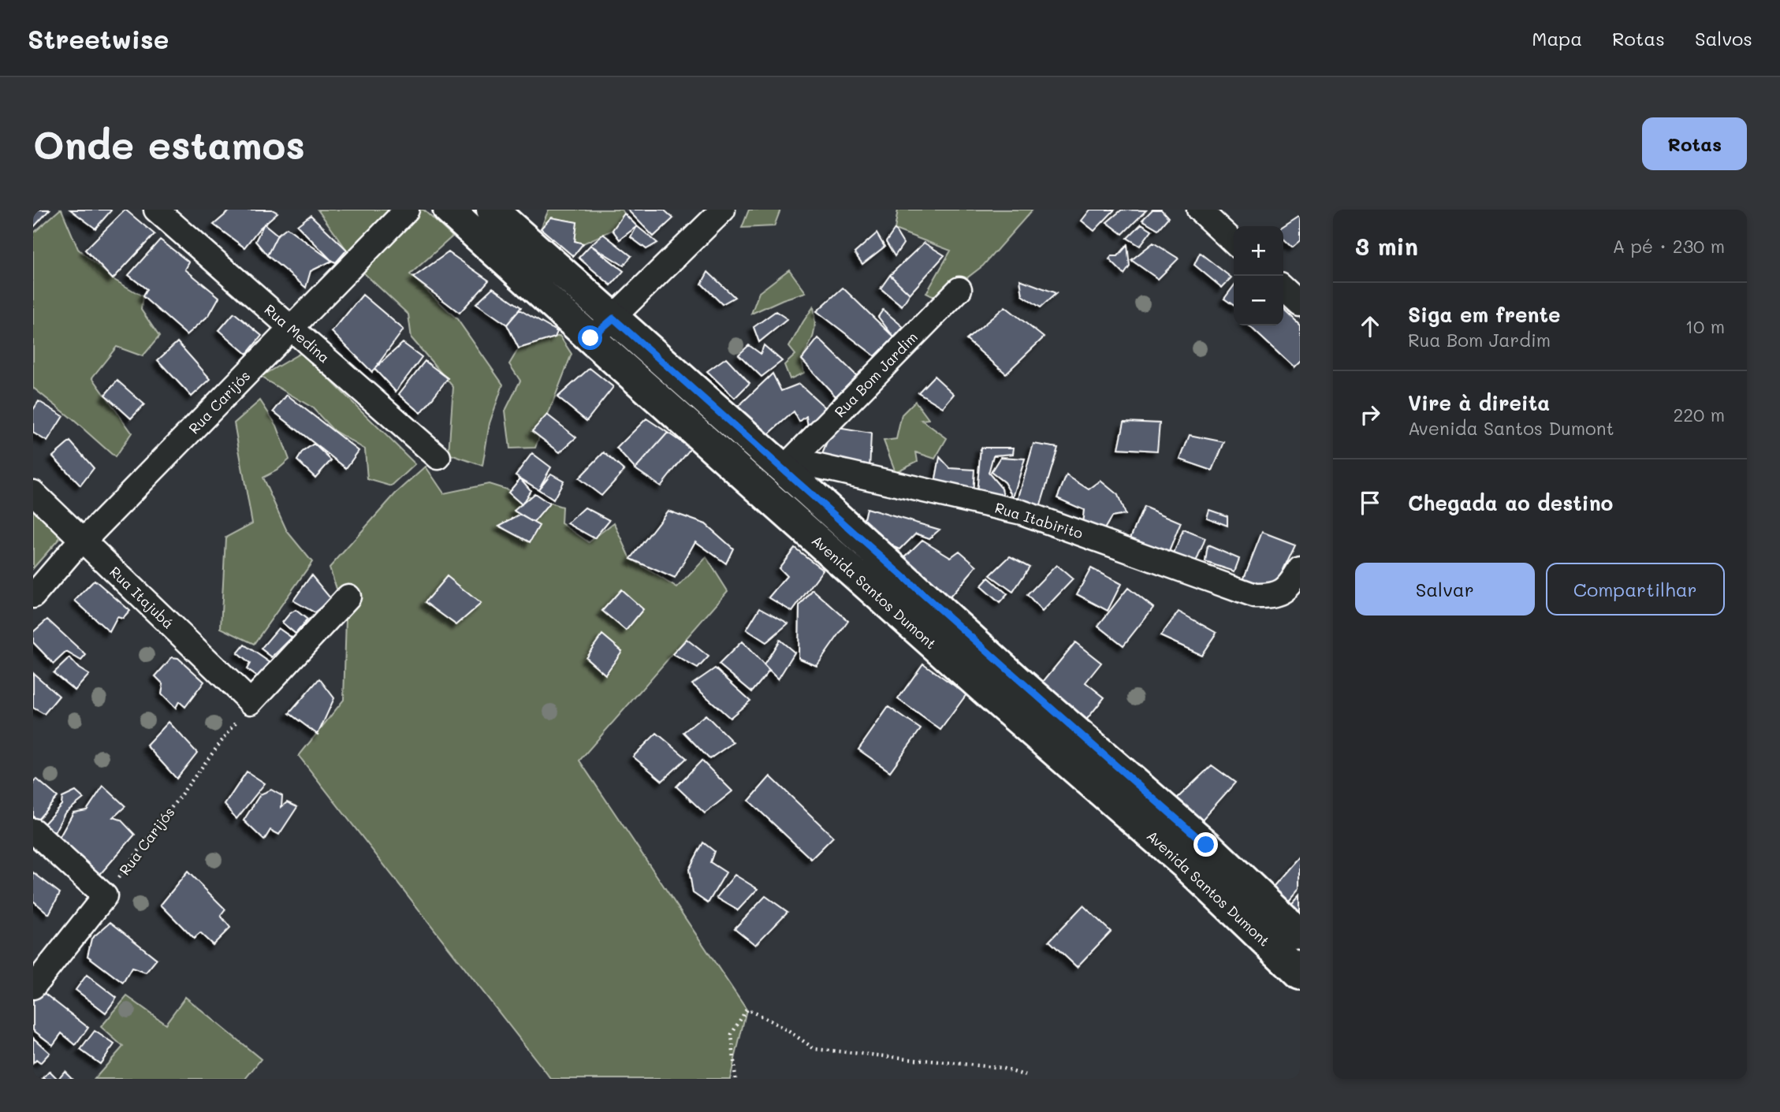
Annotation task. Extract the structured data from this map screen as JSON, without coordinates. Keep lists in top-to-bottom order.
{
  "streets": {
    "main road": ["Avenida Santos Dumont"],
    "street": [
      "Rua Medina",
      "Rua Bom Jardim",
      "Rua Carijós",
      "Rua Itabirito",
      "Rua Itajubá"
    ]
  },
  "crossings": [
    ["Rua Medina", "Rua Carijós"],
    ["Rua Bom Jardim", "Rua Itabirito"],
    ["Rua Bom Jardim", "Avenida Santos Dumont"],
    ["Rua Carijós", "Rua Itajubá"],
    ["Rua Itabirito", "Avenida Santos Dumont"]
  ],
  "page": {
    "header": "Streetwise",
    "nav": ["Mapa", "Rotas", "Salvos"],
    "buttons": [
      "Rotas",
      ["Salvar", "Compartilhar"]
    ],
    "title": "Onde estamos",
    "heading": ["3 min", "A pé · 230 m"],
    "map_buttons": ["+", "−"],
    "list": [
      ["Siga em frente", "Rua Bom Jardim", "10 m"],
      ["Vire à direita", "Avenida Santos Dumont", "220 m"],
      "Chegada ao destino"
    ]
  }
}
